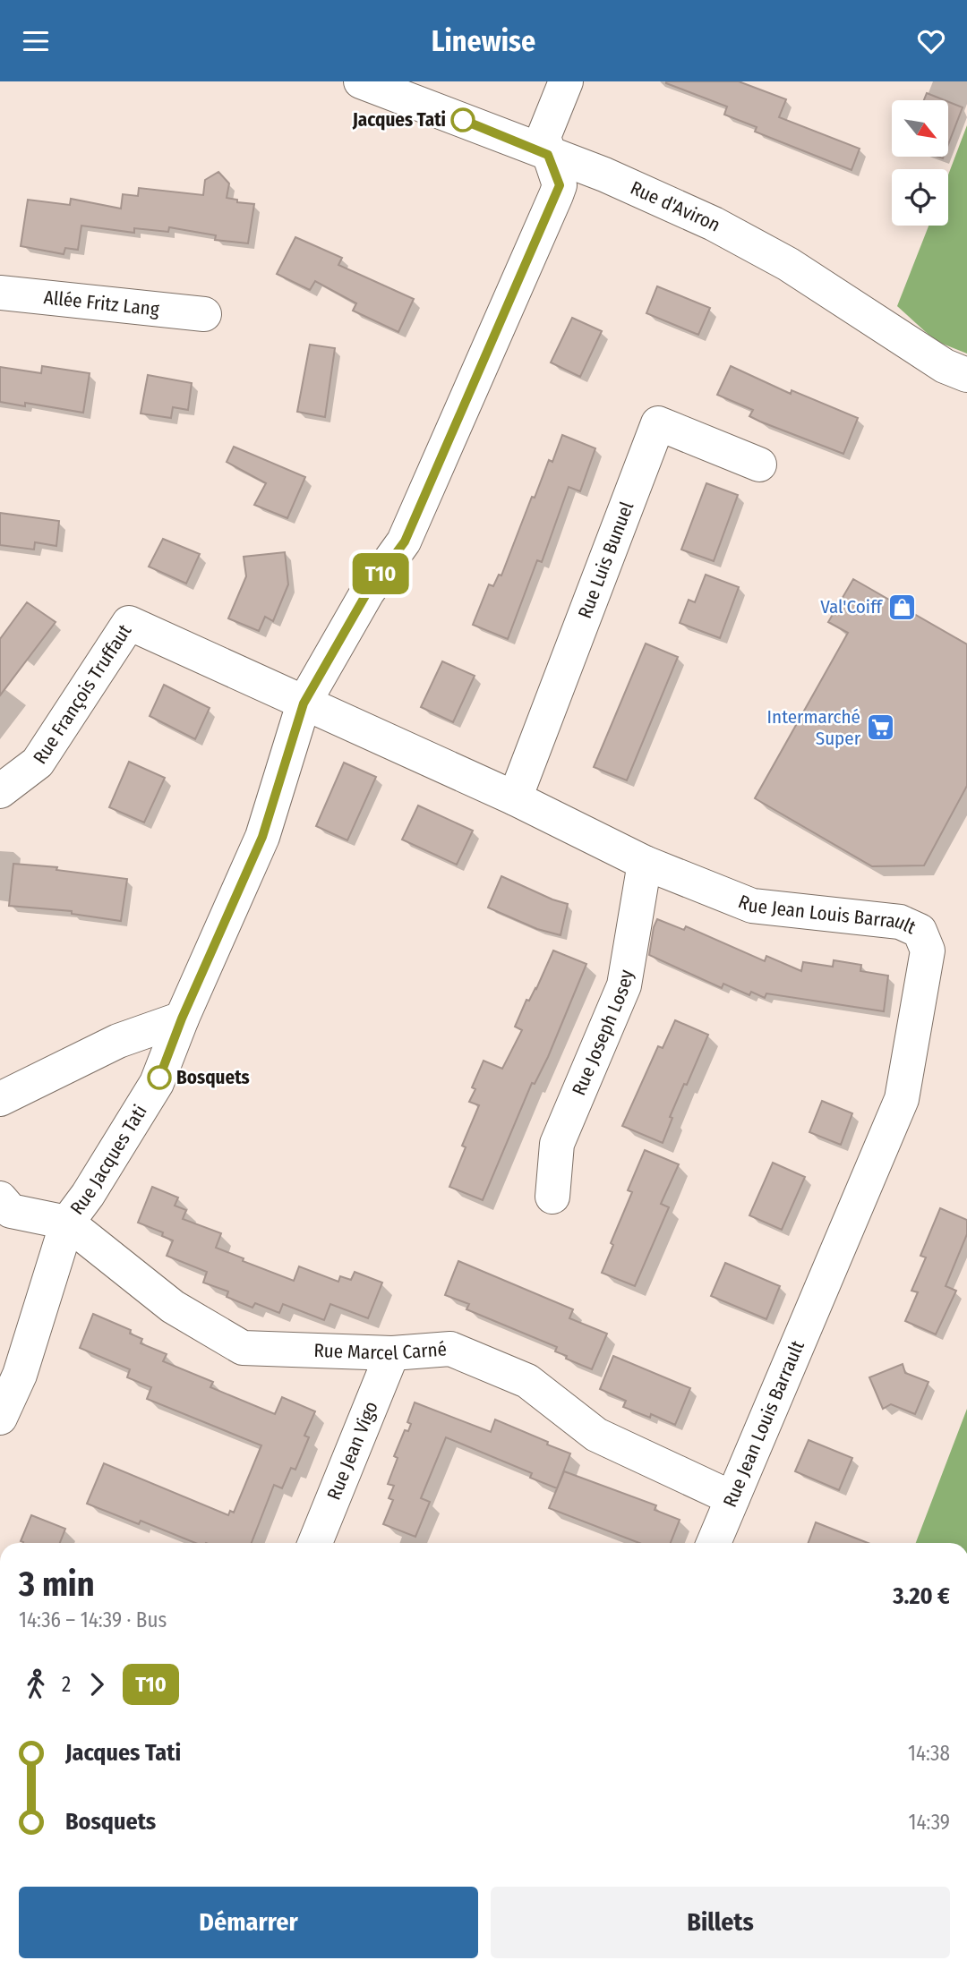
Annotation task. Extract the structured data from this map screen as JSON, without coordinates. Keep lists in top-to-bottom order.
{
  "streets": {
    "street": [
      "Rue d'Aviron",
      "Allée Fritz Lang",
      "Rue Luis Bunuel",
      "Rue François Truffaut",
      "Rue Jean Louis Barrault",
      "Rue Joseph Losey",
      "Rue Jacques Tati",
      "Rue Marcel Carné",
      "Rue Jean Vigo"
    ]
  },
  "crossings": [
    ["Rue d'Aviron", "Rue Jacques Tati"],
    ["Rue Luis Bunuel", "Rue Jean Louis Barrault"],
    ["Rue François Truffaut", "Rue Jean Louis Barrault"],
    ["Rue François Truffaut", "Rue Jacques Tati"],
    ["Rue Jean Louis Barrault", "Rue Joseph Losey"],
    ["Rue Jean Louis Barrault", "Rue Jacques Tati"],
    ["Rue Jean Louis Barrault", "Rue Marcel Carné"],
    ["Rue Jacques Tati", "Rue Marcel Carné"],
    ["Rue Marcel Carné", "Rue Jean Vigo"]
  ],
  "places": {
    "other": ["Jacques Tati", "Bosquets"],
    "shop": ["Val'Coiff"],
    "supermarket": ["Intermarché Super"]
  },
  "lines": ["bus line T10"],
  "north": "bottom right",
  "page": {
    "header": "Linewise",
    "on_map": "T10",
    "heading": ["3 min", "14:36 – 14:39 · Bus", "3.20 €"],
    "legs": ["2", "T10"],
    "list": [
      {
        "name": "Jacques Tati",
        "value": "14:38"
      },
      {
        "name": "Bosquets",
        "value": "14:39"
      }
    ],
    "buttons": ["Démarrer", "Billets"]
  }
}
